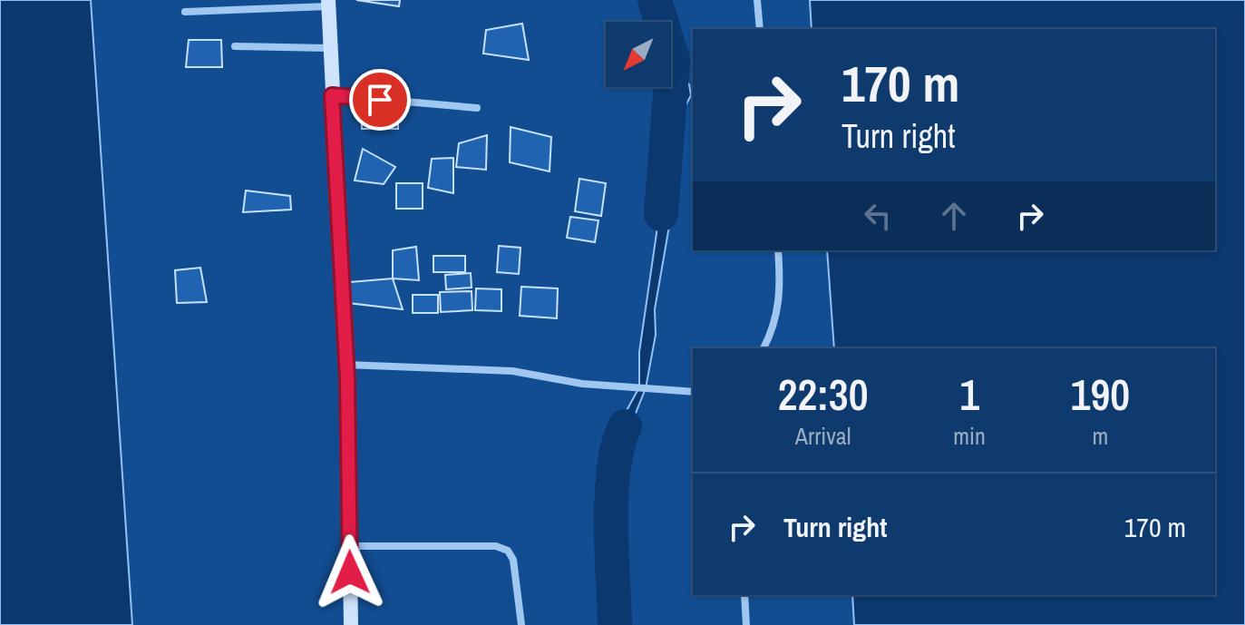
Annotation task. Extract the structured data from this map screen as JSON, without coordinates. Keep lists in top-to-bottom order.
{
  "north": "bottom left",
  "page": {
    "turn": ["170 m", "Turn right"],
    "eta": [
      "22:30",
      "Arrival",
      "1",
      "min",
      "190",
      "m"
    ],
    "list": [
      {
        "name": "Turn right",
        "value": "170 m"
      }
    ]
  }
}
